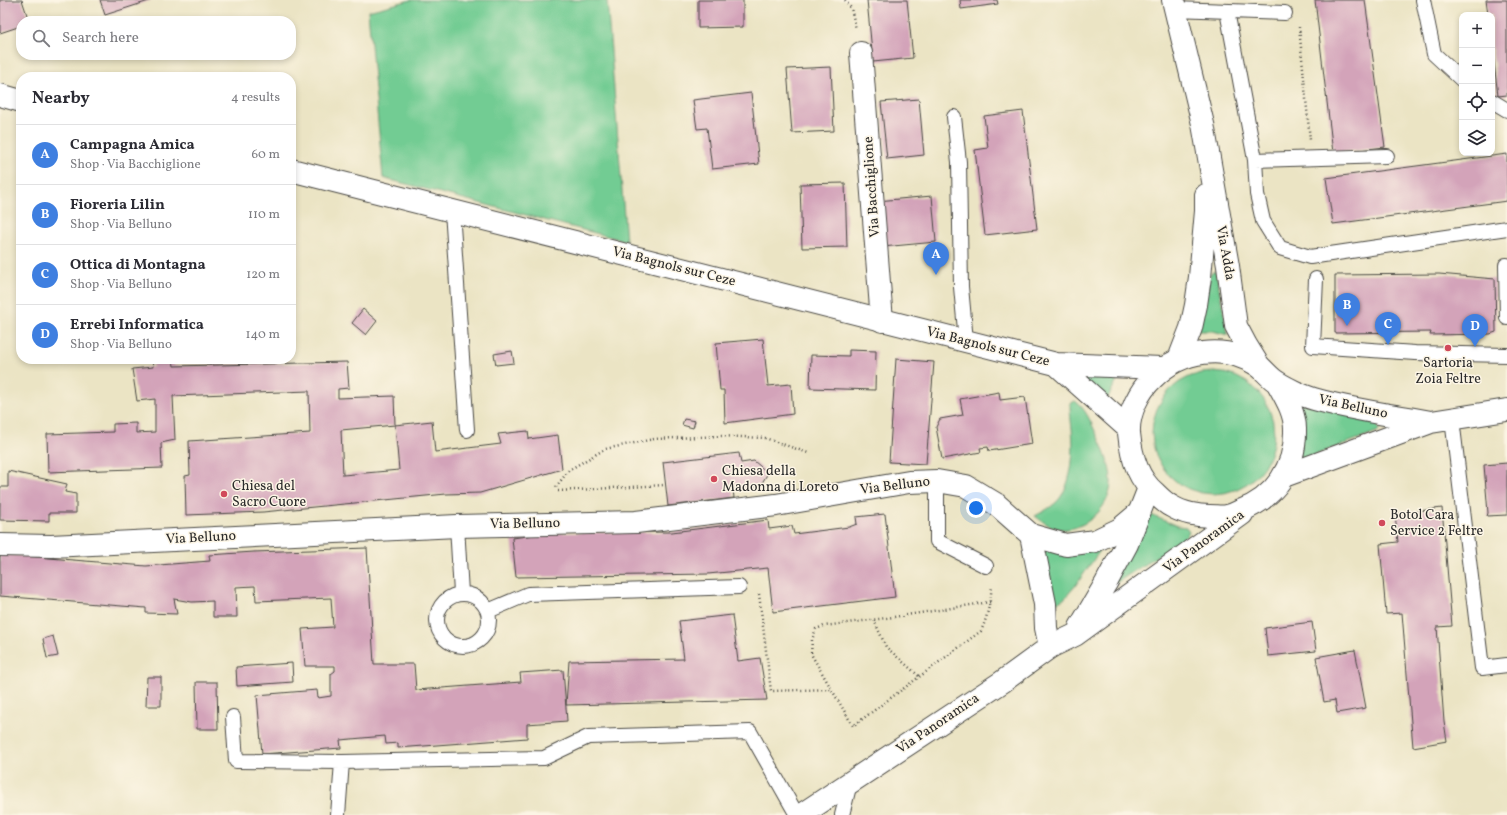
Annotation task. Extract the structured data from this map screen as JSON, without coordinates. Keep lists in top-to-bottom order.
{
  "streets": {
    "main road": [
      "Via Bacchiglione",
      "Via Adda",
      "Via Bagnols sur Ceze",
      "Via Belluno",
      "Via Panoramica"
    ]
  },
  "crossings": [
    ["Via Bacchiglione", "Via Bagnols sur Ceze"],
    ["Via Adda", "Via Bagnols sur Ceze"],
    ["Via Adda", "Via Belluno"],
    ["Via Bagnols sur Ceze", "Via Belluno"],
    ["Via Belluno", "Via Panoramica"]
  ],
  "places": [
    "Sartoria Zoia Feltre",
    "Chiesa della Madonna di Loreto",
    "Chiesa del Sacro Cuore",
    "Botol Cara Service 2 Feltre"
  ],
  "page": {
    "map_buttons": ["+", "−"],
    "search": "Search here",
    "heading": ["Nearby", "4 results"],
    "list": [
      {
        "mark": "A",
        "name": "Campagna Amica",
        "note": "Shop · Via Bacchiglione",
        "value": "60 m"
      },
      {
        "mark": "B",
        "name": "Fioreria Lilin",
        "note": "Shop · Via Belluno",
        "value": "110 m"
      },
      {
        "mark": "C",
        "name": "Ottica di Montagna",
        "note": "Shop · Via Belluno",
        "value": "120 m"
      },
      {
        "mark": "D",
        "name": "Errebi Informatica",
        "note": "Shop · Via Belluno",
        "value": "140 m"
      }
    ],
    "pins": [
      "A",
      "B",
      "C",
      "D"
    ]
  }
}
